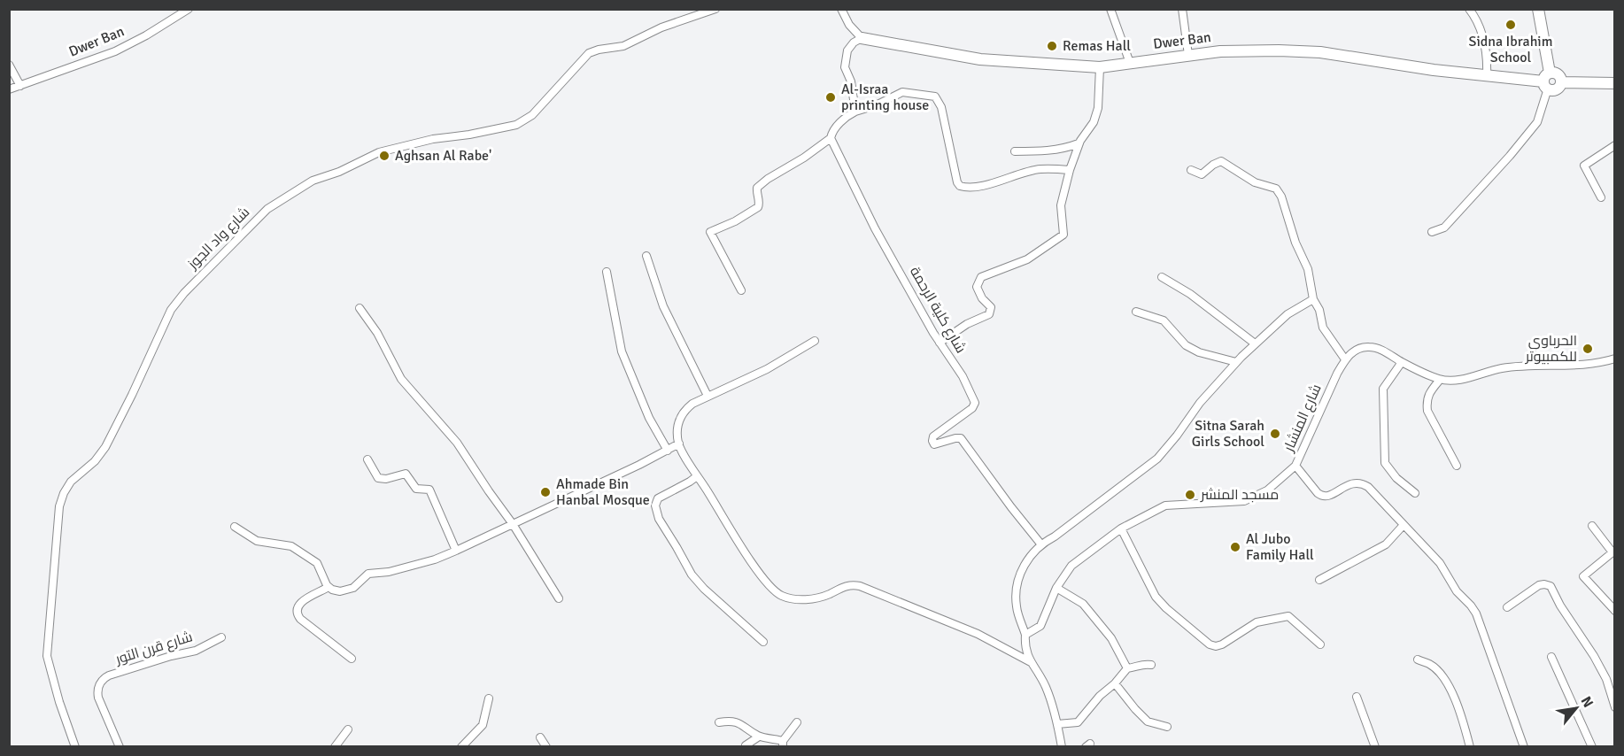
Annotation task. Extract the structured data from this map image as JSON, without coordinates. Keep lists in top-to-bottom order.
{
  "streets": {
    "street": [
      "Dwer Ban",
      "شارع واد الجوز",
      "شارع كلية الرحمة",
      "شارع المنشار",
      "شارع قرن التور"
    ]
  },
  "places": [
    "Sidna Ibrahim School",
    "Remas Hall",
    "Al-Israa printing house",
    "Aghsan Al Rabe'",
    "الحرباوي للكمبيوتر",
    "Sitna Sarah Girls School",
    "Ahmade Bin Hanbal Mosque",
    "مسجد المنشر",
    "Al Jubo Family Hall"
  ],
  "north": "top right"
}
